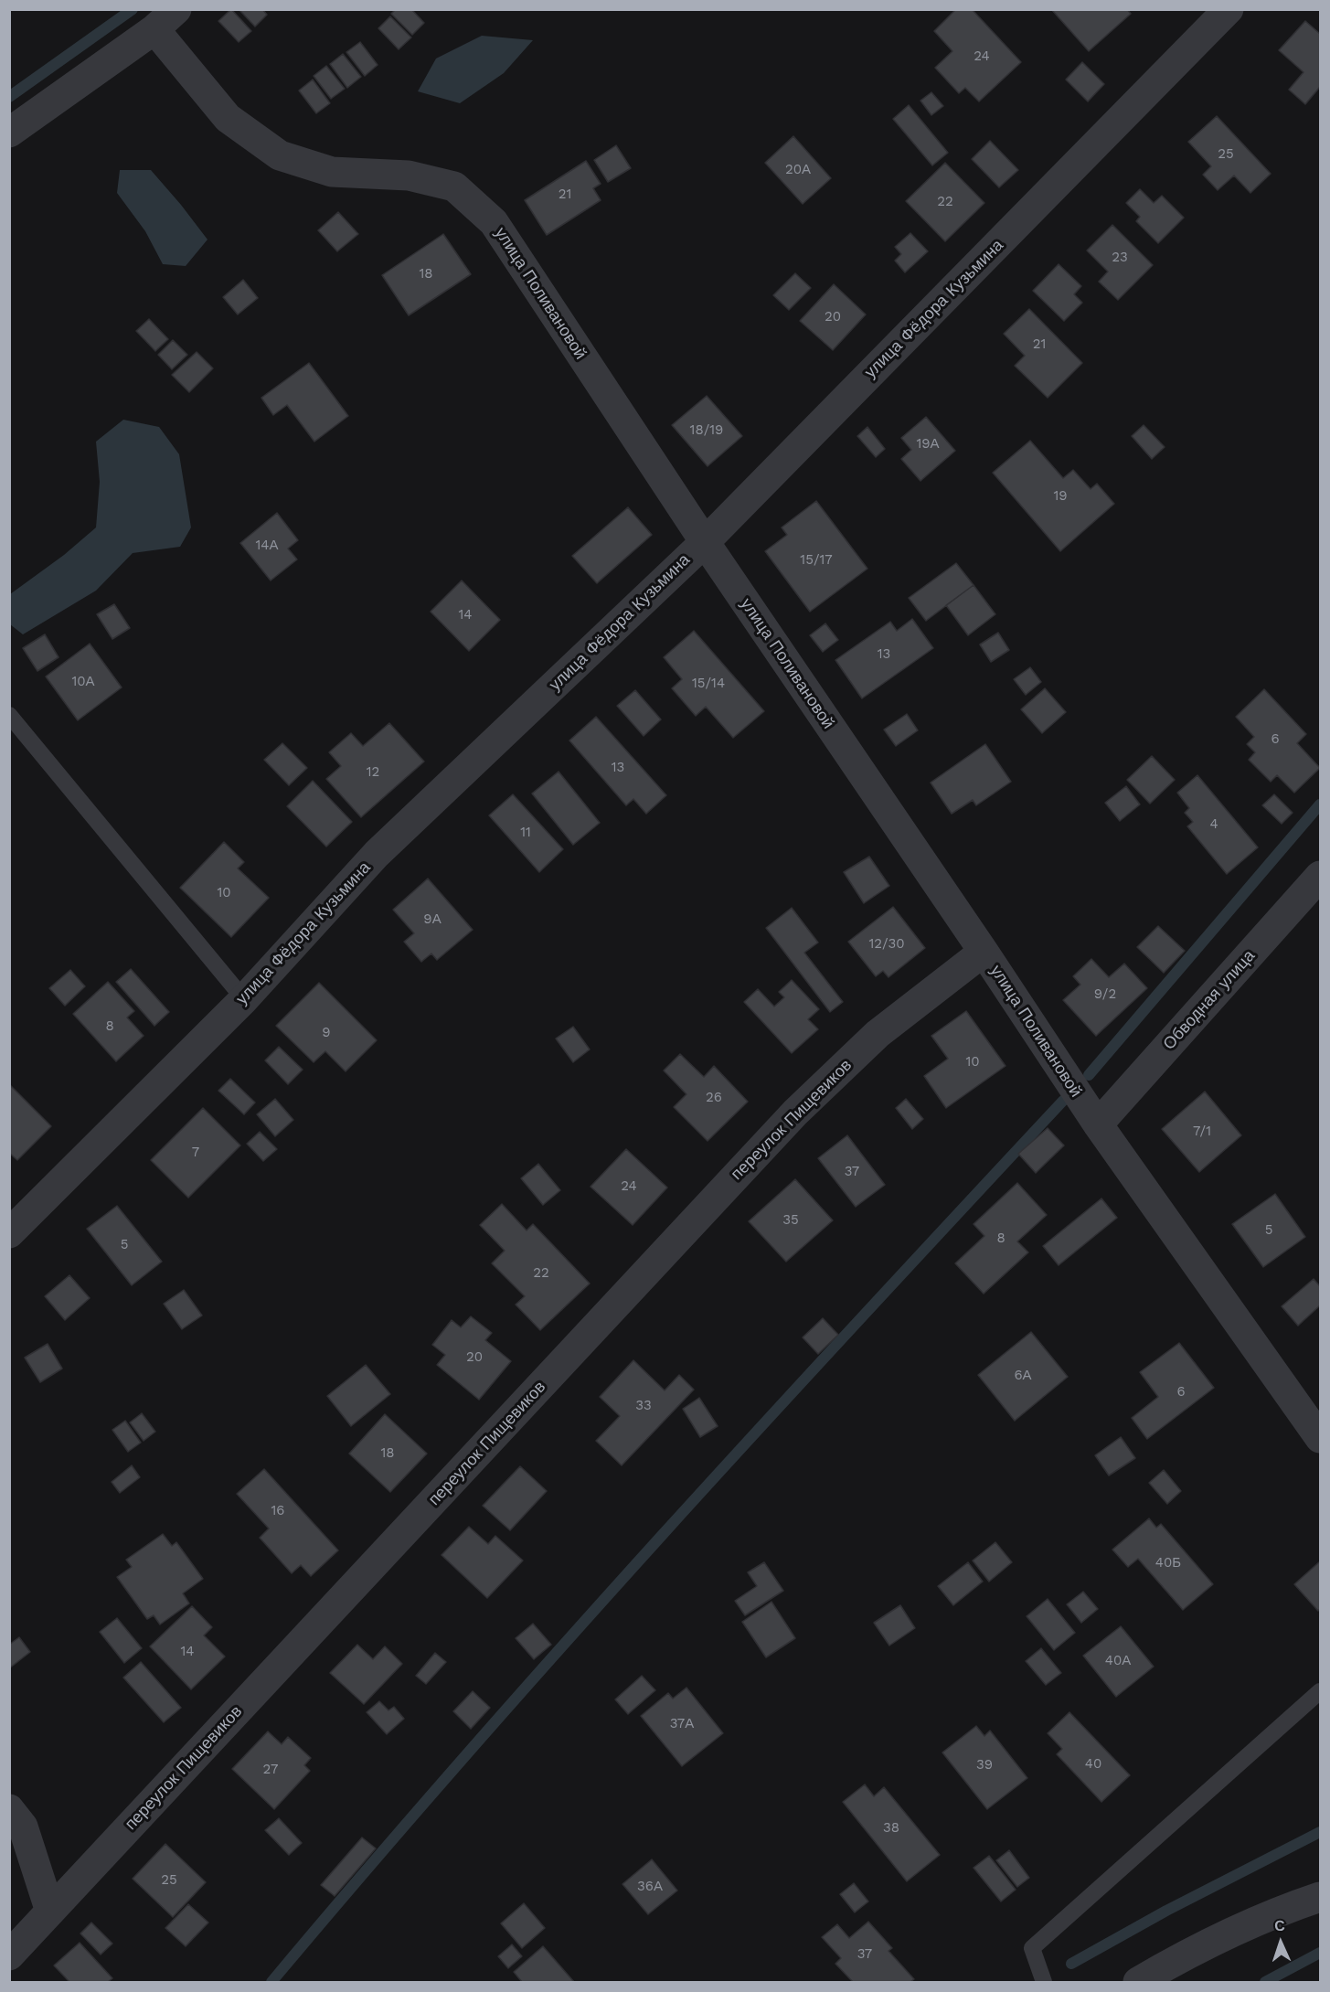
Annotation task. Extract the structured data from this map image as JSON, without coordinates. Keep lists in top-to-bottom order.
{
  "streets": {
    "street": [
      "улица Поливановой",
      "улица Фёдора Кузьмина",
      "Обводная улица",
      "переулок Пищевиков"
    ]
  },
  "crossings": [
    ["улица Поливановой", "улица Фёдора Кузьмина"],
    ["улица Поливановой", "Обводная улица"],
    ["улица Поливановой", "переулок Пищевиков"]
  ],
  "house_numbers": [
    "24",
    "25",
    "20А",
    "21",
    "22",
    "23",
    "18",
    "20",
    "21",
    "18/19",
    "19А",
    "19",
    "14А",
    "15/17",
    "14",
    "13",
    "10А",
    "15/14",
    "6",
    "13",
    "12",
    "4",
    "11",
    "10",
    "9А",
    "12/30",
    "9/2",
    "8",
    "9",
    "10",
    "26",
    "7/1",
    "7",
    "37",
    "24",
    "35",
    "5",
    "8",
    "5",
    "22",
    "20",
    "6А",
    "6",
    "33",
    "18",
    "16",
    "40Б",
    "14",
    "40А",
    "37А",
    "40",
    "39",
    "27",
    "38",
    "25",
    "36А",
    "37"
  ],
  "north": "top"
}
